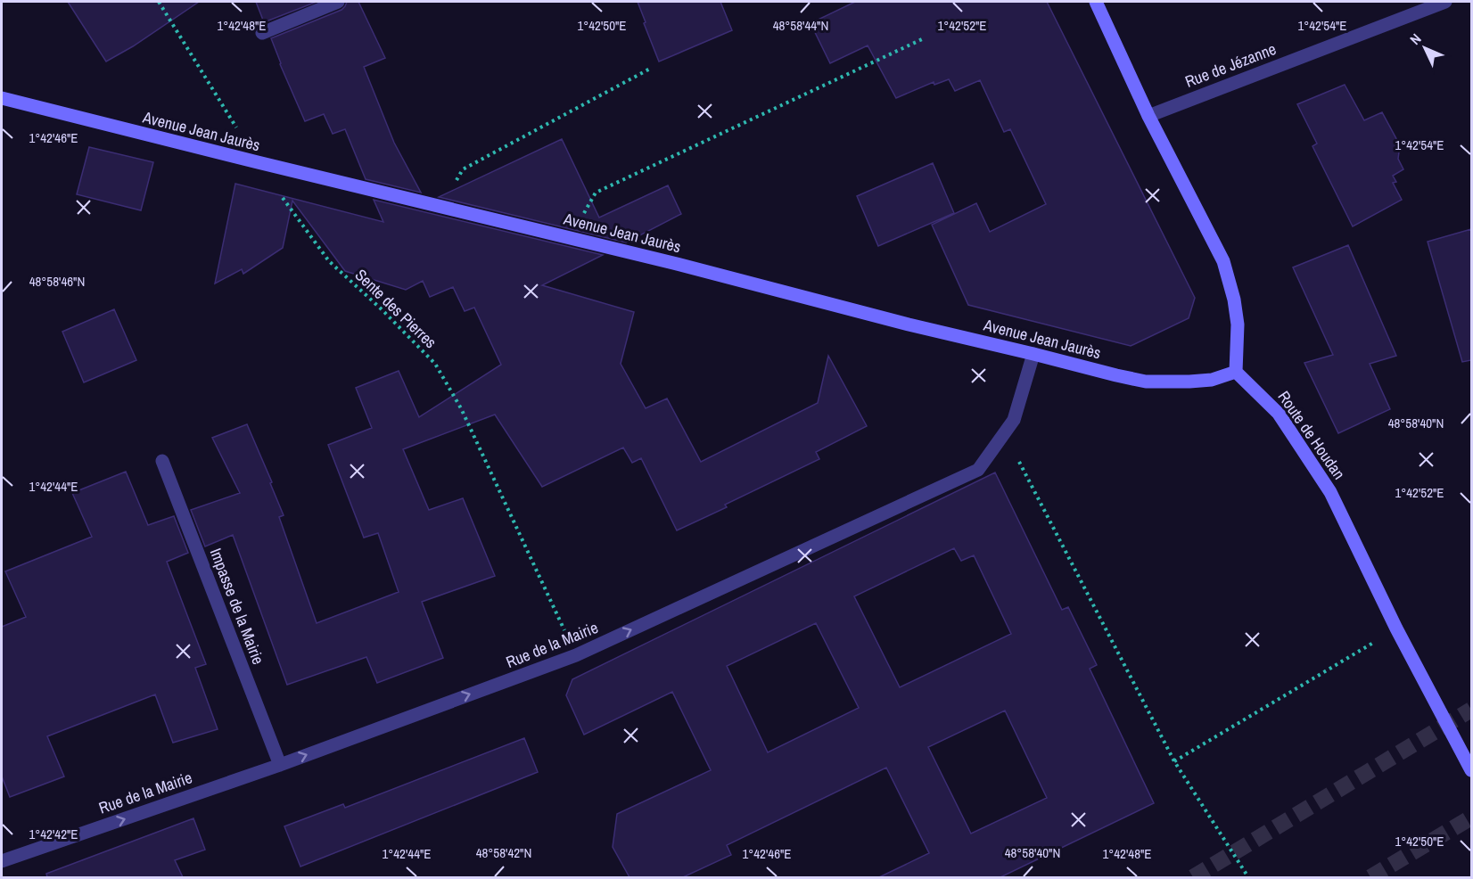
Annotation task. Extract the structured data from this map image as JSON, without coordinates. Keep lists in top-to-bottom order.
{
  "streets": {
    "main road": ["Avenue Jean Jaurès", "Route de Houdan"],
    "street": ["Rue de Jézanne", "Impasse de la Mairie", "Rue de la Mairie"],
    "path": ["Sente des Pierres"]
  },
  "crossings": [
    ["Avenue Jean Jaurès", "Sente des Pierres"],
    ["Avenue Jean Jaurès", "Route de Houdan"],
    ["Avenue Jean Jaurès", "Rue de la Mairie"],
    ["Sente des Pierres", "Rue de la Mairie"],
    ["Impasse de la Mairie", "Rue de la Mairie"]
  ],
  "one_way": ["Rue de la Mairie"],
  "north": "top left",
  "coordinates": [
    "1°42'48\"E",
    "1°42'50\"E",
    "1°42'52\"E",
    "1°42'54\"E",
    "48°58'44\"N",
    "1°42'46\"E",
    "48°58'46\"N",
    "48°58'40\"N",
    "1°42'44\"E",
    "1°42'42\"E",
    "48°58'42\"N"
  ]
}
